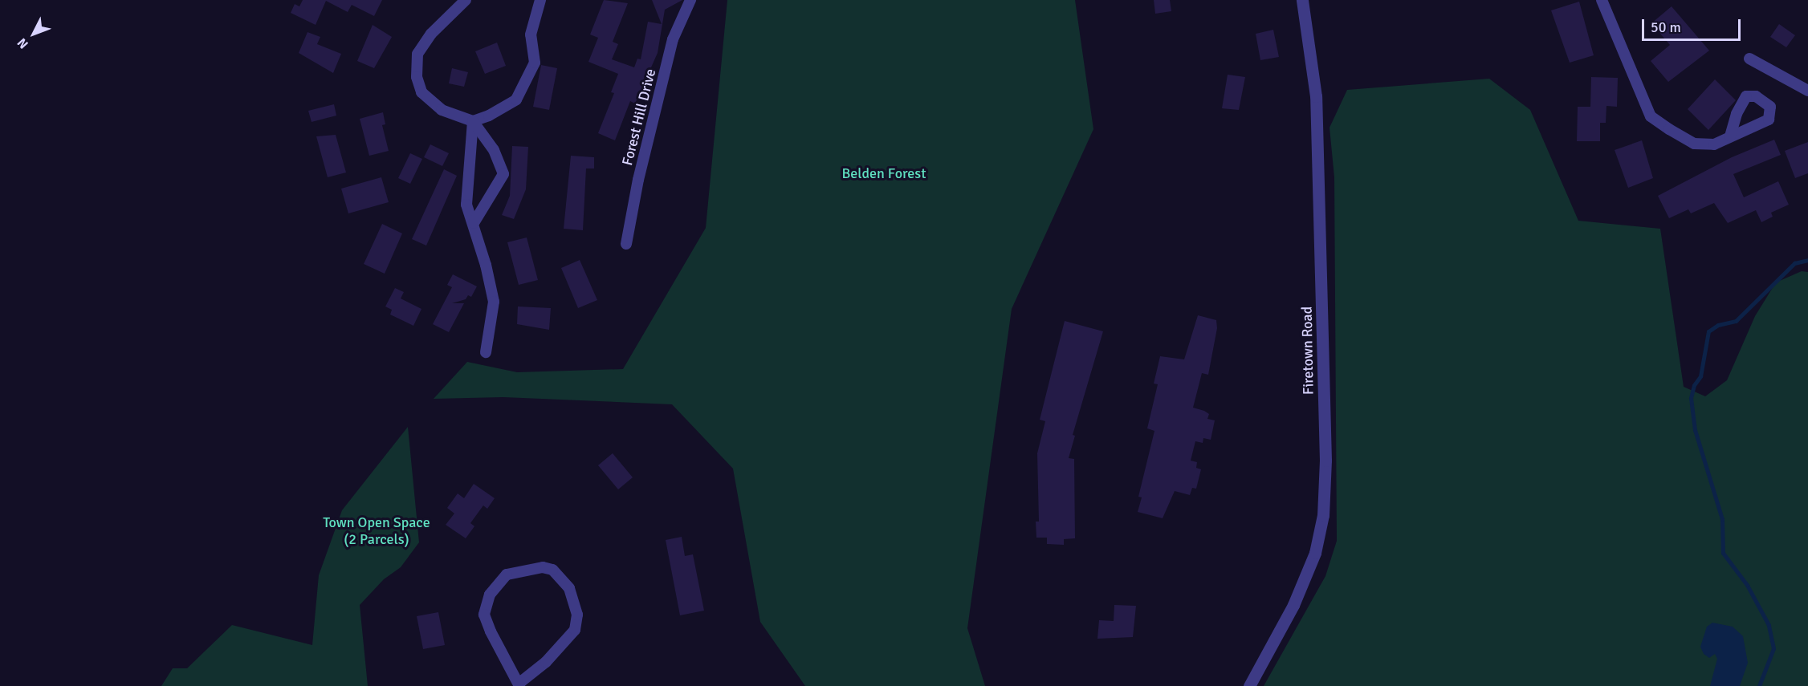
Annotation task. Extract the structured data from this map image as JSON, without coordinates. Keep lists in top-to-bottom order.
{
  "streets": {
    "street": ["Forest Hill Drive", "Firetown Road"]
  },
  "parks": ["Belden Forest", "Town Open Space (2 Parcels)"],
  "scale_bar": "50 m",
  "north": "bottom left"
}
